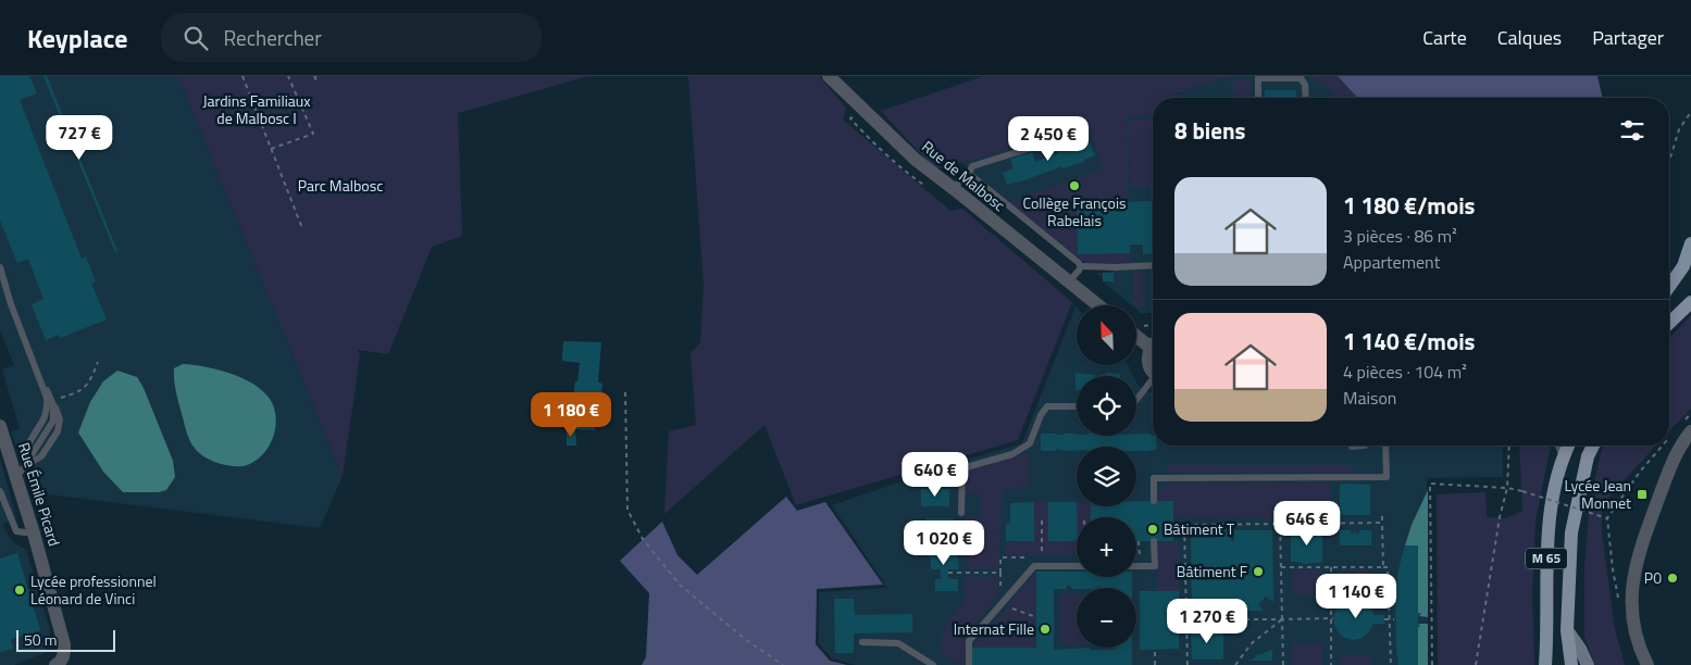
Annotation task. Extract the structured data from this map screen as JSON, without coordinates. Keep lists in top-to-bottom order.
{
  "streets": {
    "main road": ["M 65"],
    "street": ["Rue de Malbosc", "Rue Émile Picard"]
  },
  "parks": ["Jardins Familiaux de Malbosc I", "Parc Malbosc"],
  "places": {
    "other": [
      "Collège François Rabelais",
      "Bâtiment T",
      "Bâtiment F",
      "P0",
      "Lycée professionnel Léonard de Vinci",
      "Internat Fille"
    ],
    "transit": ["Lycée Jean Monnet"]
  },
  "scale_bar": "50 m",
  "north": "top left",
  "page": {
    "header": "Keyplace",
    "search": "Rechercher",
    "nav": ["Carte", "Calques", "Partager"],
    "heading": "8 biens",
    "price": [
      "727 €",
      "2 450 €",
      "1 180 €",
      "640 €",
      "646 €",
      "1 020 €",
      "1 140 €",
      "1 270 €"
    ],
    "list": [
      {
        "name": "1 180 €/mois",
        "note": "3 pièces · 86 m² · Appartement"
      },
      {
        "name": "1 140 €/mois",
        "note": "4 pièces · 104 m² · Maison"
      }
    ],
    "map_buttons": ["+", "−"],
    "scale": "50 m"
  }
}
